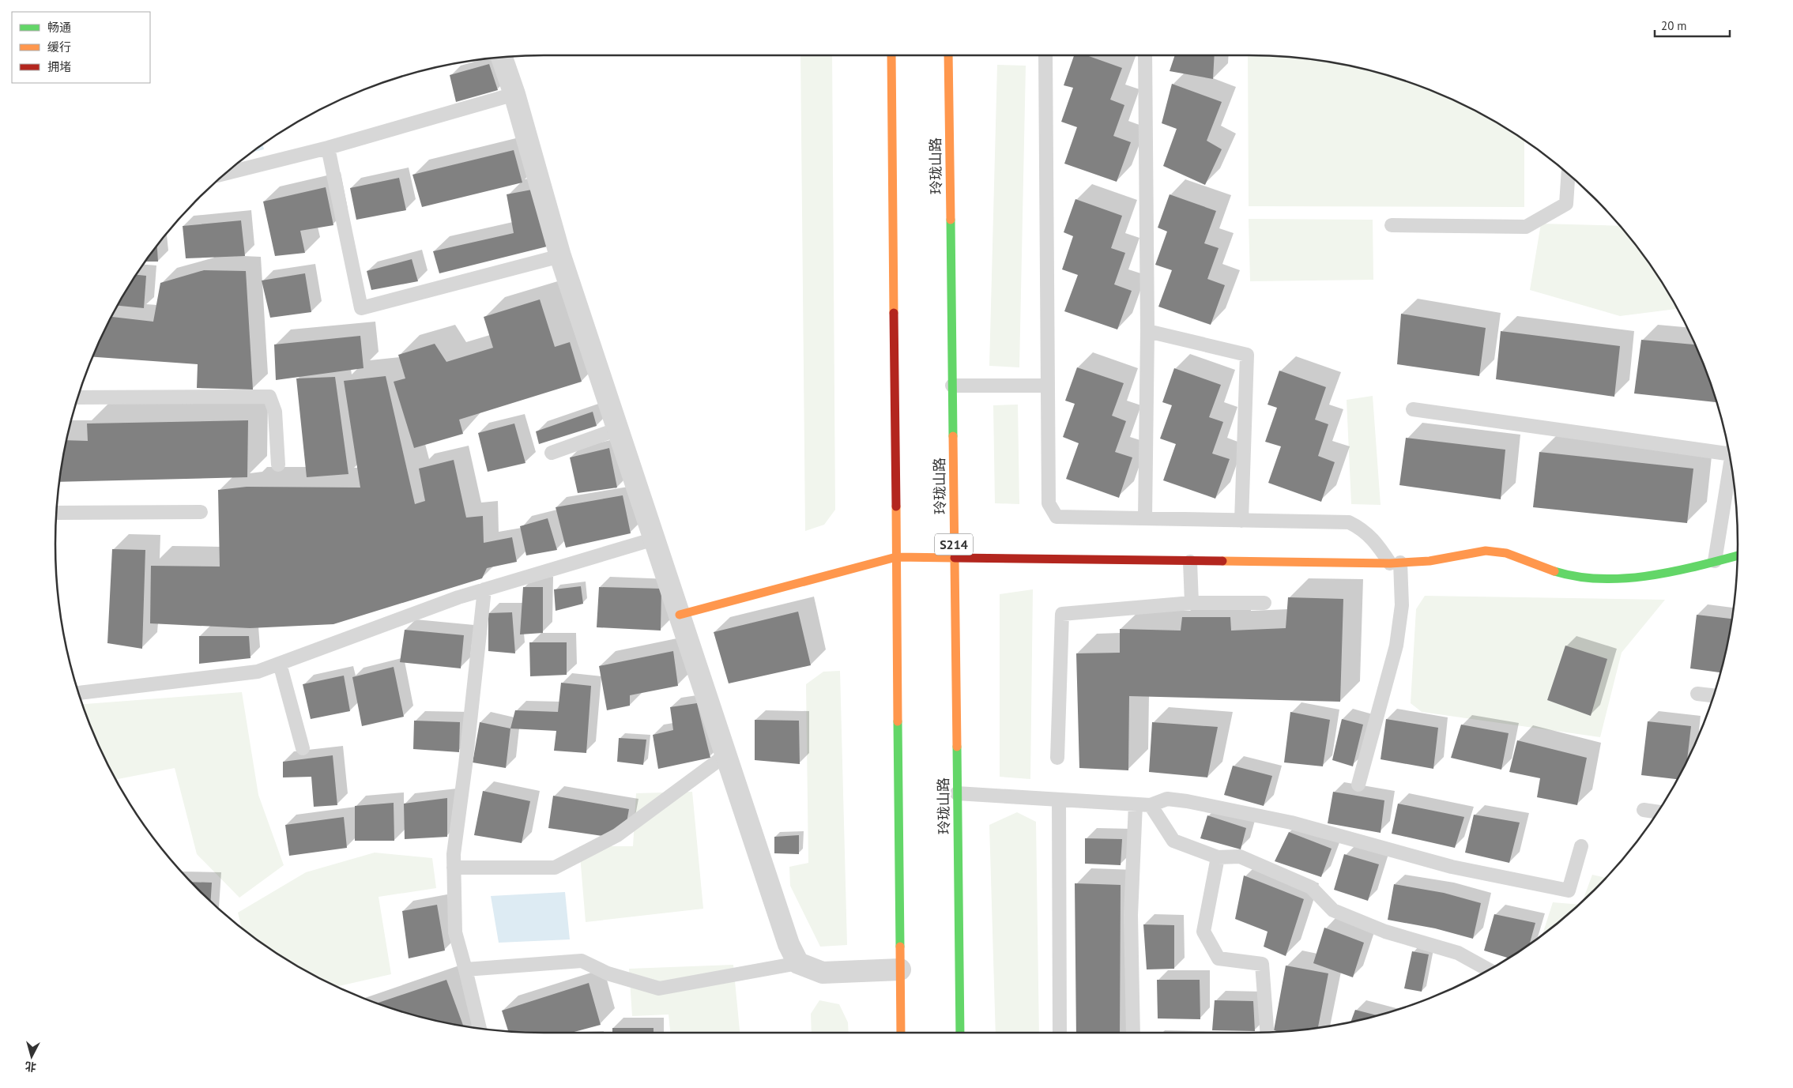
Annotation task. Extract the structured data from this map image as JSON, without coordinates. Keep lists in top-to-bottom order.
{
  "streets": {
    "main road": ["玲珑山路", "S214"]
  },
  "legend": ["畅通", "缓行", "拥堵"],
  "scale_bar": "20 m",
  "north": "bottom"
}
